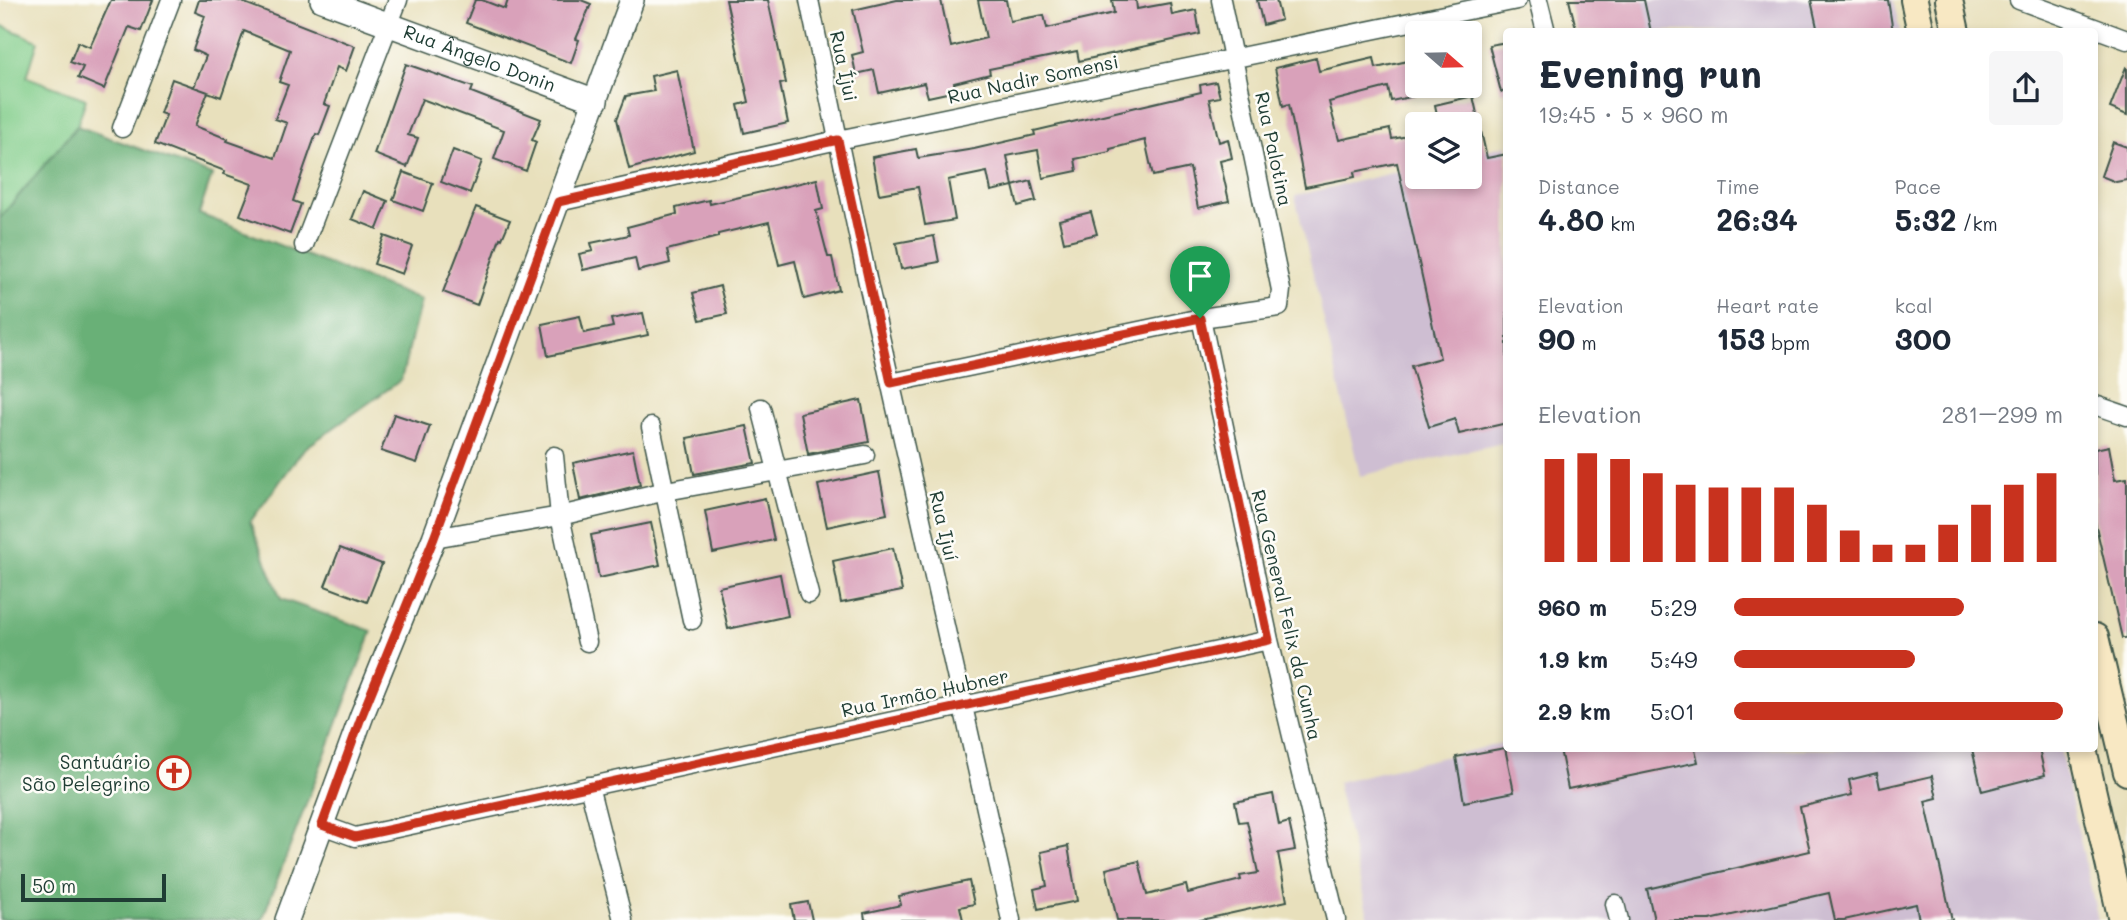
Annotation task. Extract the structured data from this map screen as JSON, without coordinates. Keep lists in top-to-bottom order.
{
  "streets": {
    "street": [
      "Rua Ângelo Donin",
      "Rua Íjui",
      "Rua Nadir Somensi",
      "Rua Palotina",
      "Rua Ijuí",
      "Rua General Felix da Cunha",
      "Rua Irmão Hubner"
    ]
  },
  "crossings": [
    ["Rua Íjui", "Rua Nadir Somensi"],
    ["Rua Íjui", "Rua Ijuí"],
    ["Rua Nadir Somensi", "Rua Palotina"],
    ["Rua Nadir Somensi", "Rua Ijuí"],
    ["Rua Palotina", "Rua General Felix da Cunha"],
    ["Rua Ijuí", "Rua Irmão Hubner"],
    ["Rua General Felix da Cunha", "Rua Irmão Hubner"]
  ],
  "places": {
    "church": ["Santuário São Pelegrino"]
  },
  "scale_bar": "50 m",
  "north": "right",
  "page": {
    "heading": ["Evening run", "19:45 · 5 × 960 m"],
    "stats": [
      ["Distance", "4.80 km"],
      ["Time", "26:34"],
      ["Pace", "5:32 /km"],
      ["Elevation", "90 m"],
      ["Heart rate", "153 bpm"],
      ["kcal", "300"]
    ],
    "chart": ["Elevation", "281–299 m"],
    "list": [
      {
        "name": "960 m",
        "note": "5:29"
      },
      {
        "name": "1.9 km",
        "note": "5:49"
      },
      {
        "name": "2.9 km",
        "note": "5:01"
      }
    ],
    "scale": "50 m"
  }
}
